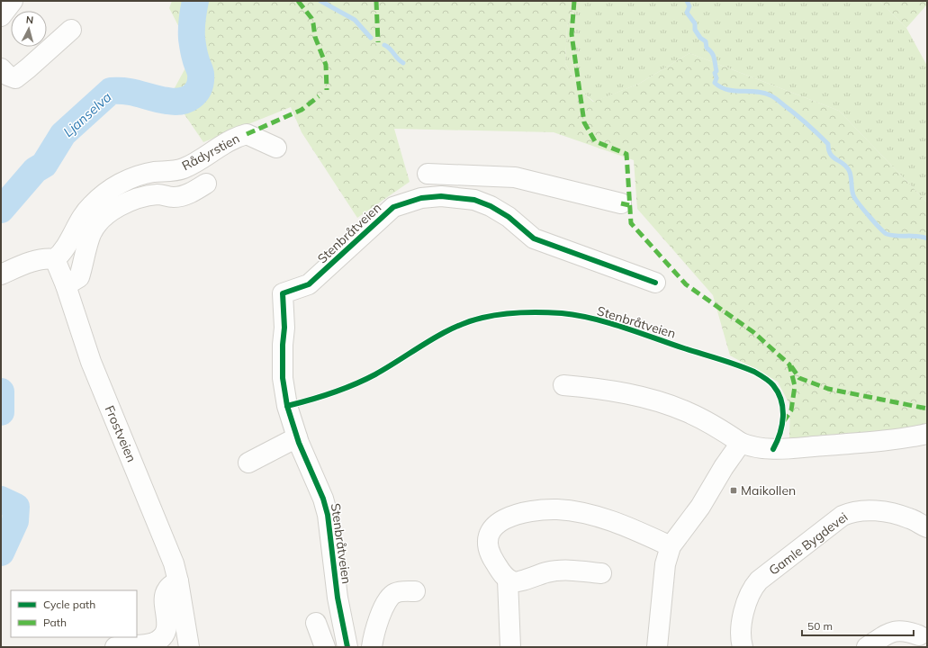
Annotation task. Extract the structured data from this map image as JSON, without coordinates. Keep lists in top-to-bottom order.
{
  "streets": {
    "street": [
      "Rådyrstien",
      "Stenbråtveien",
      "Frostveien",
      "Gamle Bygdevei"
    ]
  },
  "crossings": [
    ["Rådyrstien", "Frostveien"]
  ],
  "water": ["Ljanselva"],
  "places": {
    "transit": ["Maikollen"]
  },
  "legend": ["Cycle path", "Path"],
  "scale_bar": "50 m",
  "north": "top"
}
